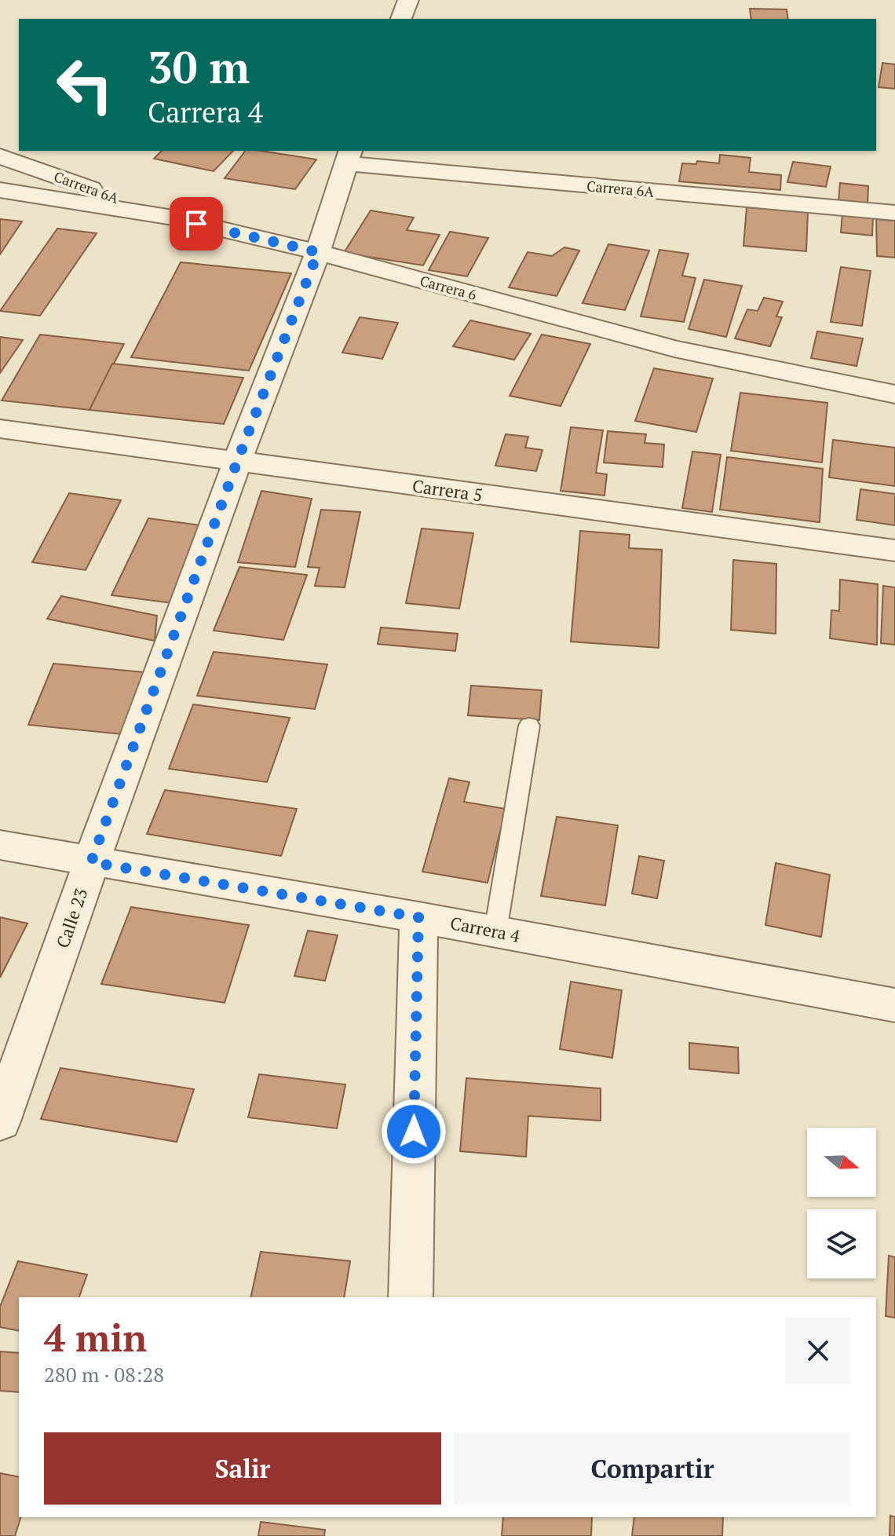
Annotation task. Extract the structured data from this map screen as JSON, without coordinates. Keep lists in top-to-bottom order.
{
  "streets": {
    "street": [
      "Carrera 6A",
      "Carrera 6",
      "Carrera 5",
      "Calle 23",
      "Carrera 4"
    ]
  },
  "crossings": [
    ["Carrera 6A", "Carrera 6"],
    ["Carrera 6A", "Calle 23"],
    ["Carrera 6", "Calle 23"],
    ["Carrera 5", "Calle 23"],
    ["Calle 23", "Carrera 4"]
  ],
  "north": "right",
  "page": {
    "turn": ["30 m", "Carrera 4"],
    "heading": ["4 min", "280 m · 08:28"],
    "buttons": ["Salir", "Compartir"]
  }
}
